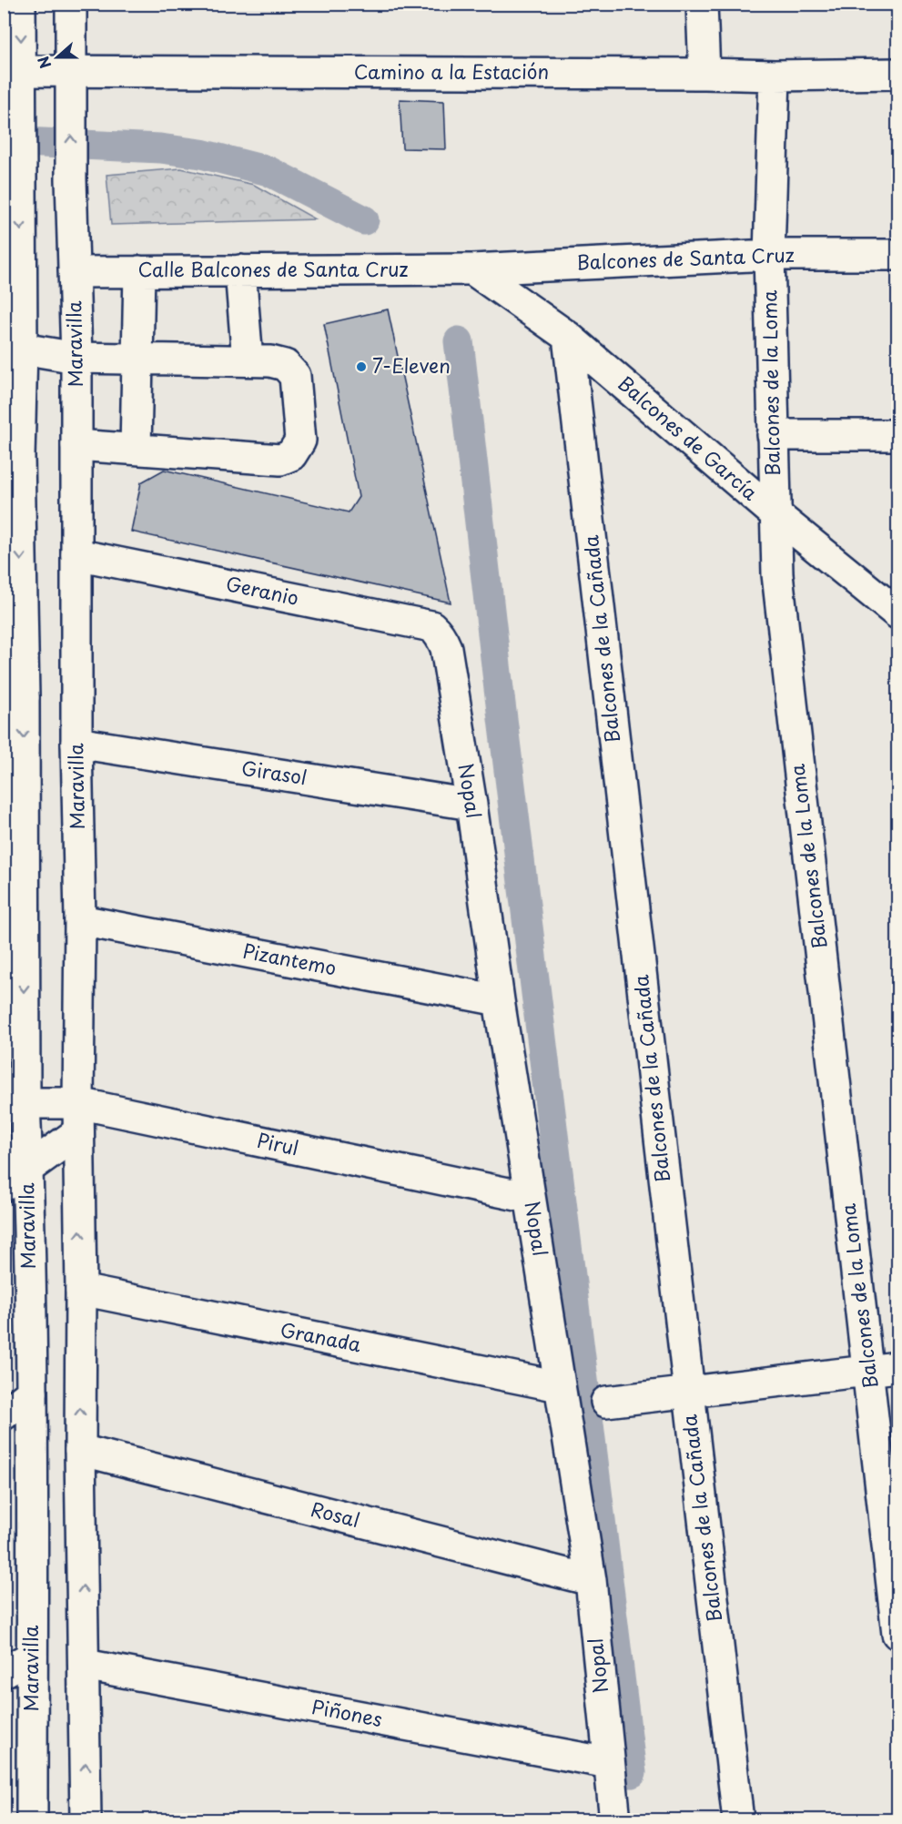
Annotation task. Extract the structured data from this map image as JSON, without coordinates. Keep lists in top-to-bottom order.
{
  "streets": {
    "street": [
      "Camino a la Estación",
      "Balcones de Santa Cruz",
      "Calle Balcones de Santa Cruz",
      "Maravilla",
      "Balcones de la Loma",
      "Balcones de García",
      "Geranio",
      "Balcones de la Cañada",
      "Girasol",
      "Nopal",
      "Pizantemo",
      "Pirul",
      "Granada",
      "Rosal",
      "Piñones"
    ]
  },
  "crossings": [
    ["Camino a la Estación", "Maravilla"],
    ["Camino a la Estación", "Balcones de la Loma"],
    ["Balcones de Santa Cruz", "Calle Balcones de Santa Cruz"],
    ["Balcones de Santa Cruz", "Balcones de la Loma"],
    ["Balcones de Santa Cruz", "Balcones de García"],
    ["Calle Balcones de Santa Cruz", "Maravilla"],
    ["Calle Balcones de Santa Cruz", "Balcones de García"],
    ["Maravilla", "Geranio"],
    ["Maravilla", "Girasol"],
    ["Maravilla", "Pizantemo"],
    ["Maravilla", "Pirul"],
    ["Maravilla", "Granada"],
    ["Maravilla", "Rosal"],
    ["Maravilla", "Piñones"],
    ["Balcones de la Loma", "Balcones de García"],
    ["Balcones de García", "Balcones de la Cañada"],
    ["Geranio", "Nopal"],
    ["Girasol", "Nopal"],
    ["Nopal", "Pizantemo"],
    ["Nopal", "Pirul"],
    ["Nopal", "Granada"],
    ["Nopal", "Rosal"],
    ["Nopal", "Piñones"]
  ],
  "places": ["7-Eleven"],
  "north": "left"
}
